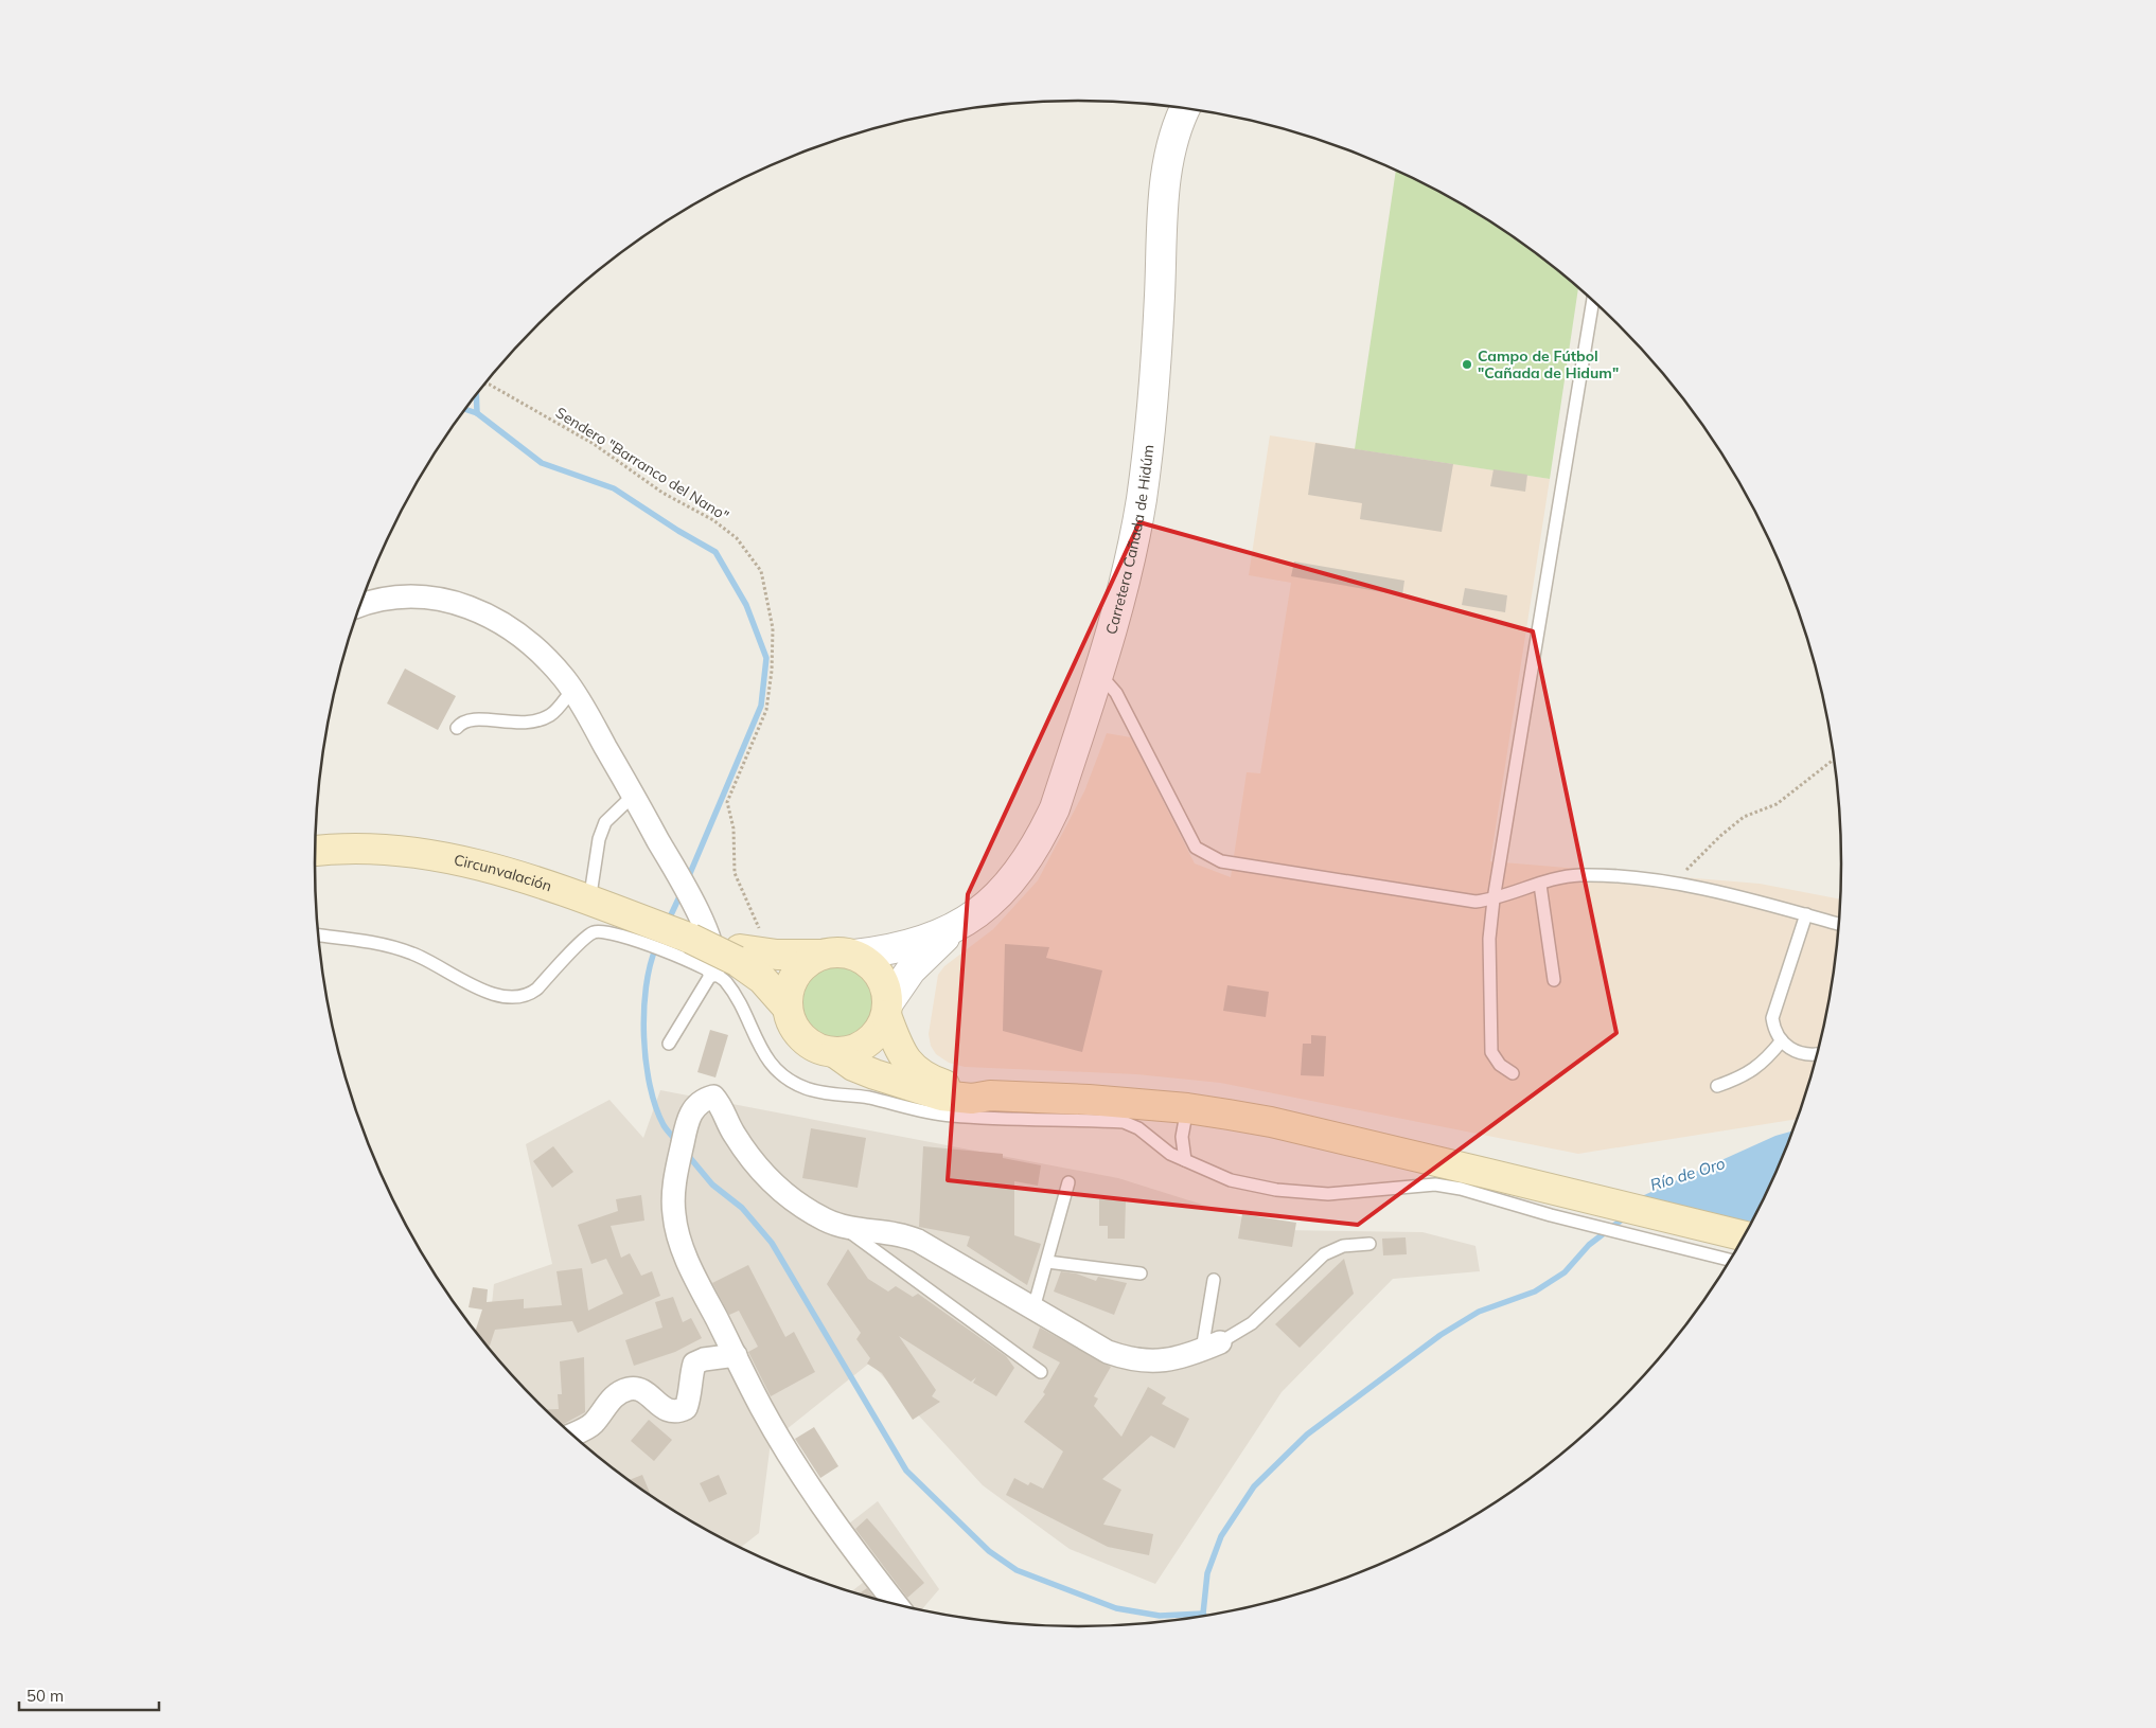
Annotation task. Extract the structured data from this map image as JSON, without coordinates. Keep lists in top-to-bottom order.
{
  "streets": {
    "main road": ["Circunvalación"],
    "street": ["Carretera Cañada de Hidúm"],
    "path": ["Sendero \"Barranco del Nano\""]
  },
  "crossings": [
    ["Sendero \"Barranco del Nano\"", "Circunvalación"]
  ],
  "water": ["Río de Oro"],
  "places": ["Campo de Fútbol \"Cañada de Hidum\""],
  "scale_bar": "50 m"
}
